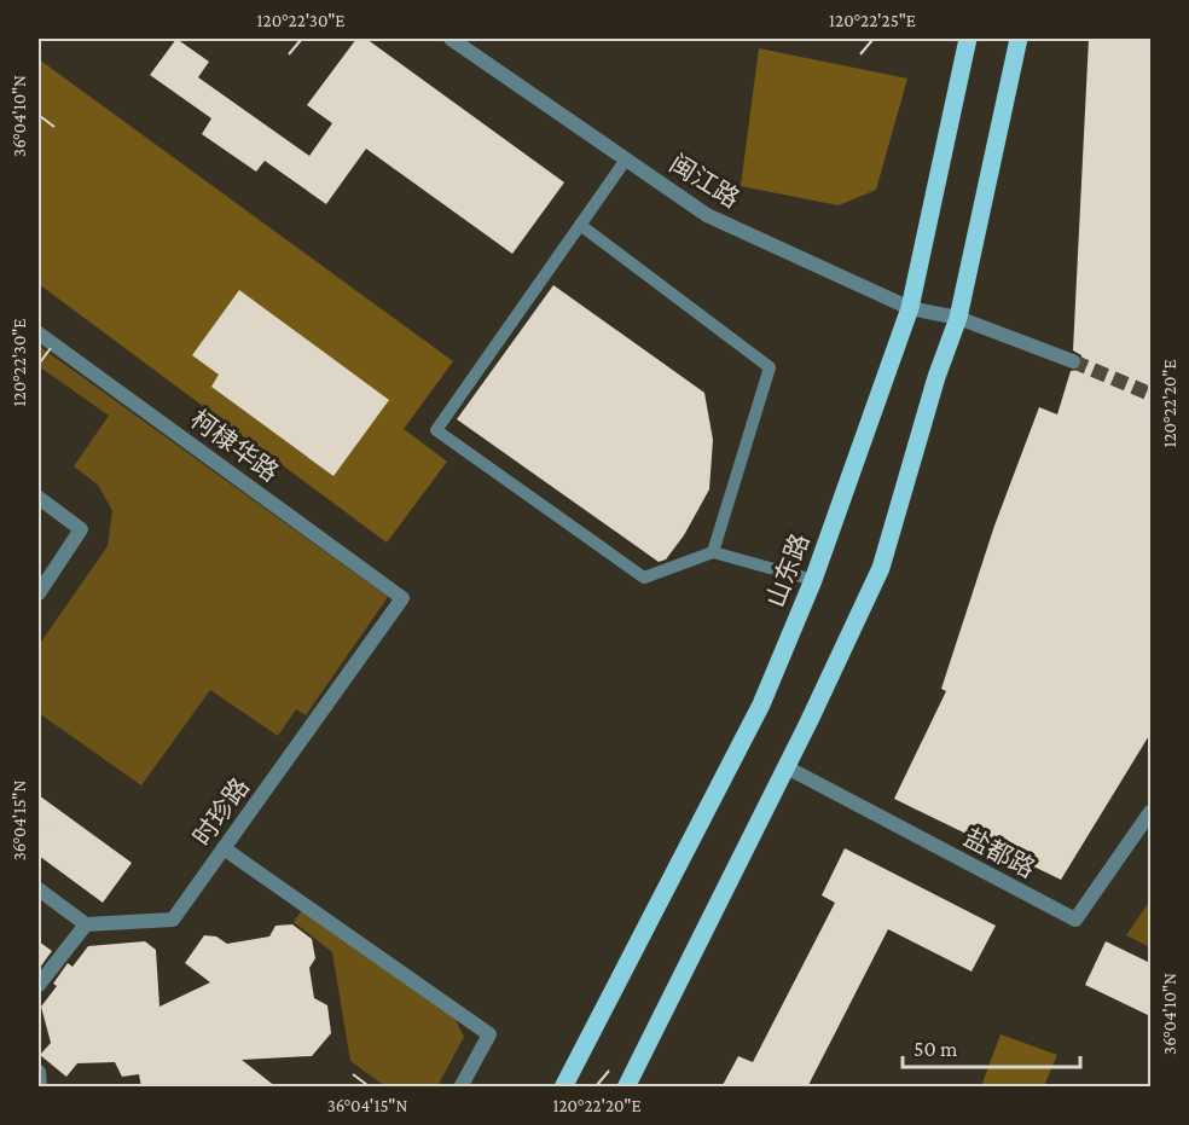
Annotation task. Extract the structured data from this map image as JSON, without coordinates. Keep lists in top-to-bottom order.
{
  "streets": {
    "main road": ["山东路"],
    "street": [
      "闽江路",
      "柯棣华路",
      "时珍路",
      "盐都路"
    ]
  },
  "crossings": [
    ["闽江路", "山东路"],
    ["柯棣华路", "时珍路"]
  ],
  "scale_bar": "50 m",
  "coordinates": [
    "120°22'30\"E",
    "120°22'25\"E",
    "36°04'10\"N",
    "120°22'20\"E",
    "36°04'15\"N"
  ]
}
